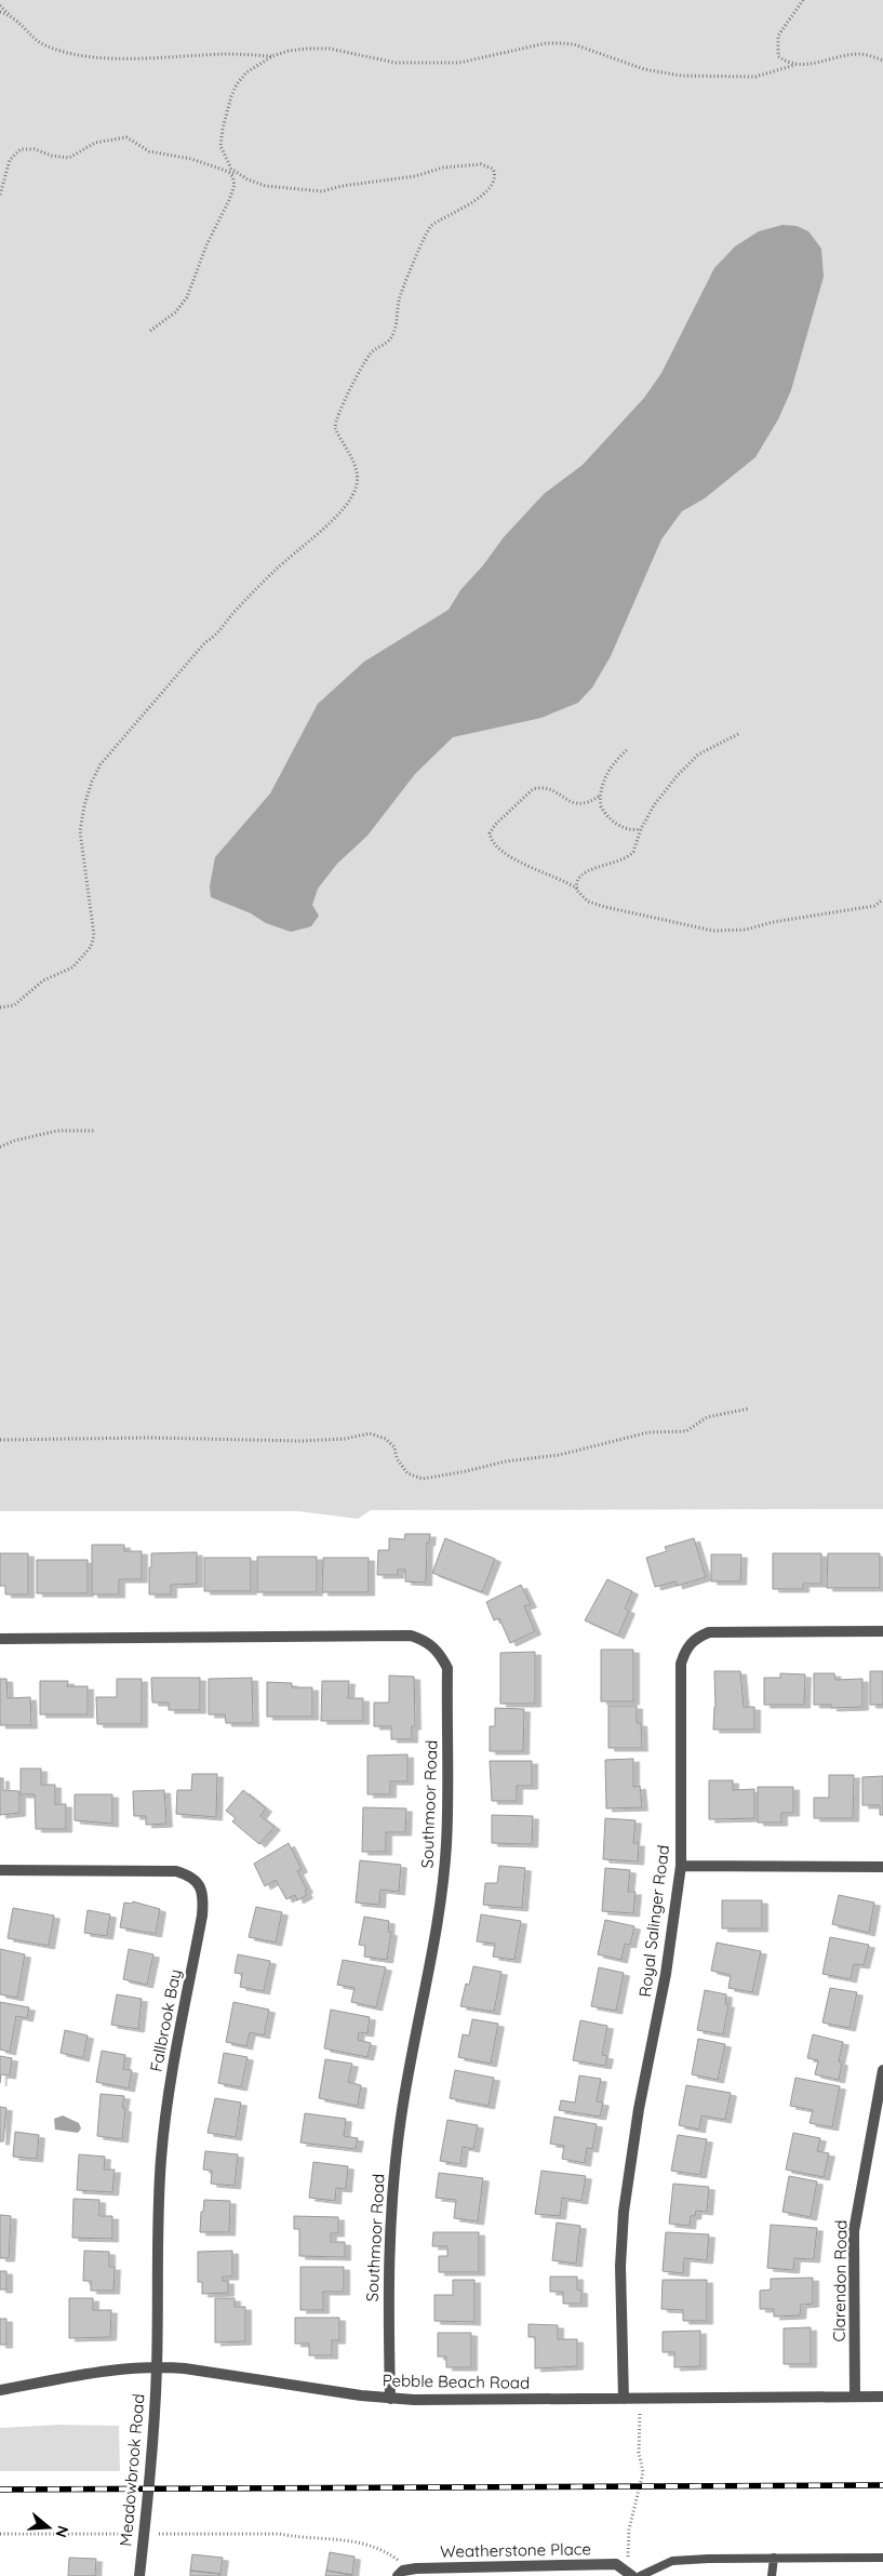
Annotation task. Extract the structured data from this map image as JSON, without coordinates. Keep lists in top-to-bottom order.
{
  "streets": {
    "street": [
      "Southmoor Road",
      "Royal Salinger Road",
      "Fallbrook Bay",
      "Clarendon Road",
      "Pebble Beach Road",
      "Meadowbrook Road",
      "Weatherstone Place"
    ]
  },
  "crossings": [
    ["Southmoor Road", "Pebble Beach Road"],
    ["Royal Salinger Road", "Pebble Beach Road"],
    ["Fallbrook Bay", "Pebble Beach Road"],
    ["Fallbrook Bay", "Meadowbrook Road"],
    ["Clarendon Road", "Pebble Beach Road"],
    ["Pebble Beach Road", "Meadowbrook Road"]
  ],
  "north": "right"
}
